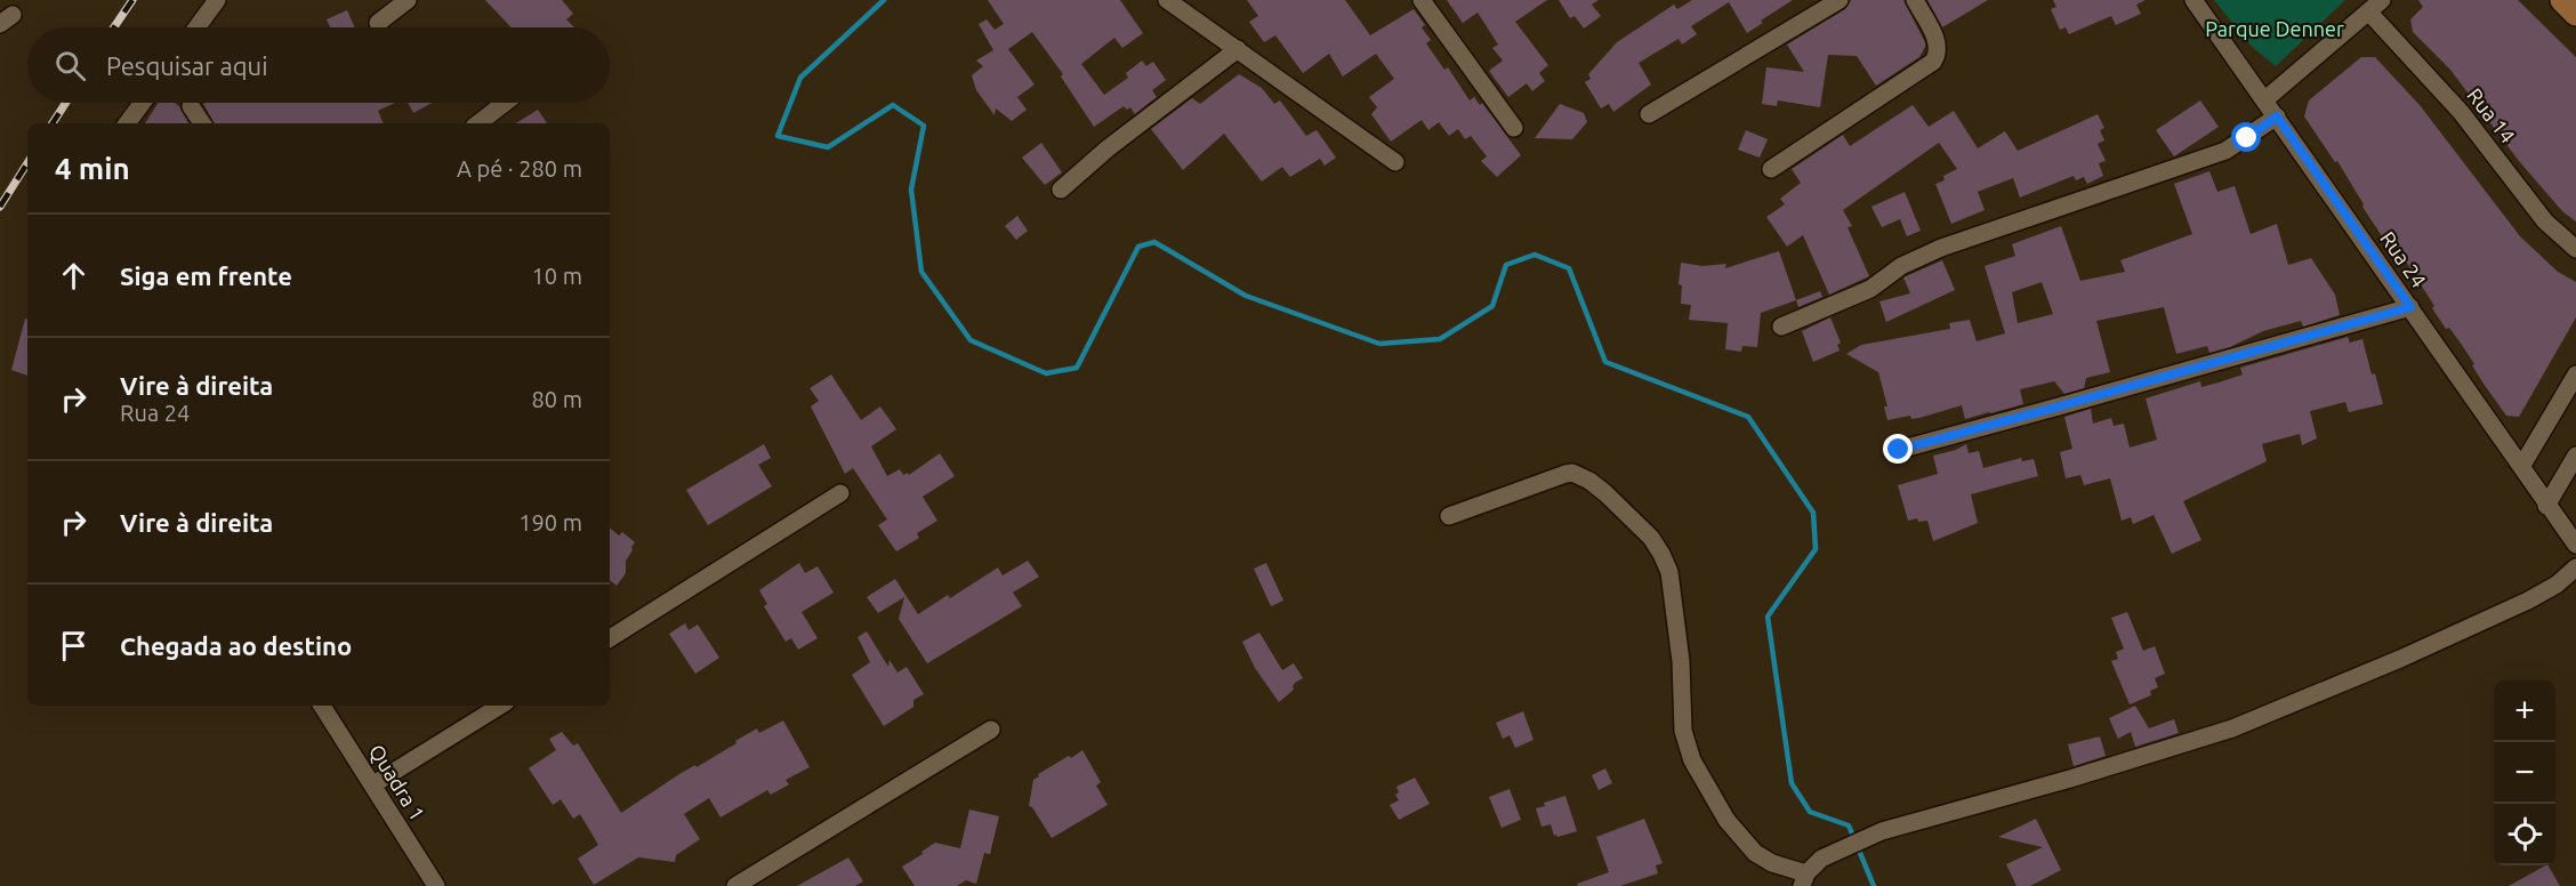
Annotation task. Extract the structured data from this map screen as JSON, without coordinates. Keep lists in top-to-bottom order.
{
  "streets": {
    "street": ["Rua 14", "Rua 24", "Quadra 1"]
  },
  "parks": ["Parque Denner"],
  "page": {
    "search": "Pesquisar aqui",
    "heading": ["4 min", "A pé · 280 m"],
    "list": [
      ["Siga em frente", "10 m"],
      ["Vire à direita", "Rua 24", "80 m"],
      ["Vire à direita", "190 m"],
      "Chegada ao destino"
    ],
    "map_buttons": ["+", "−"]
  }
}
